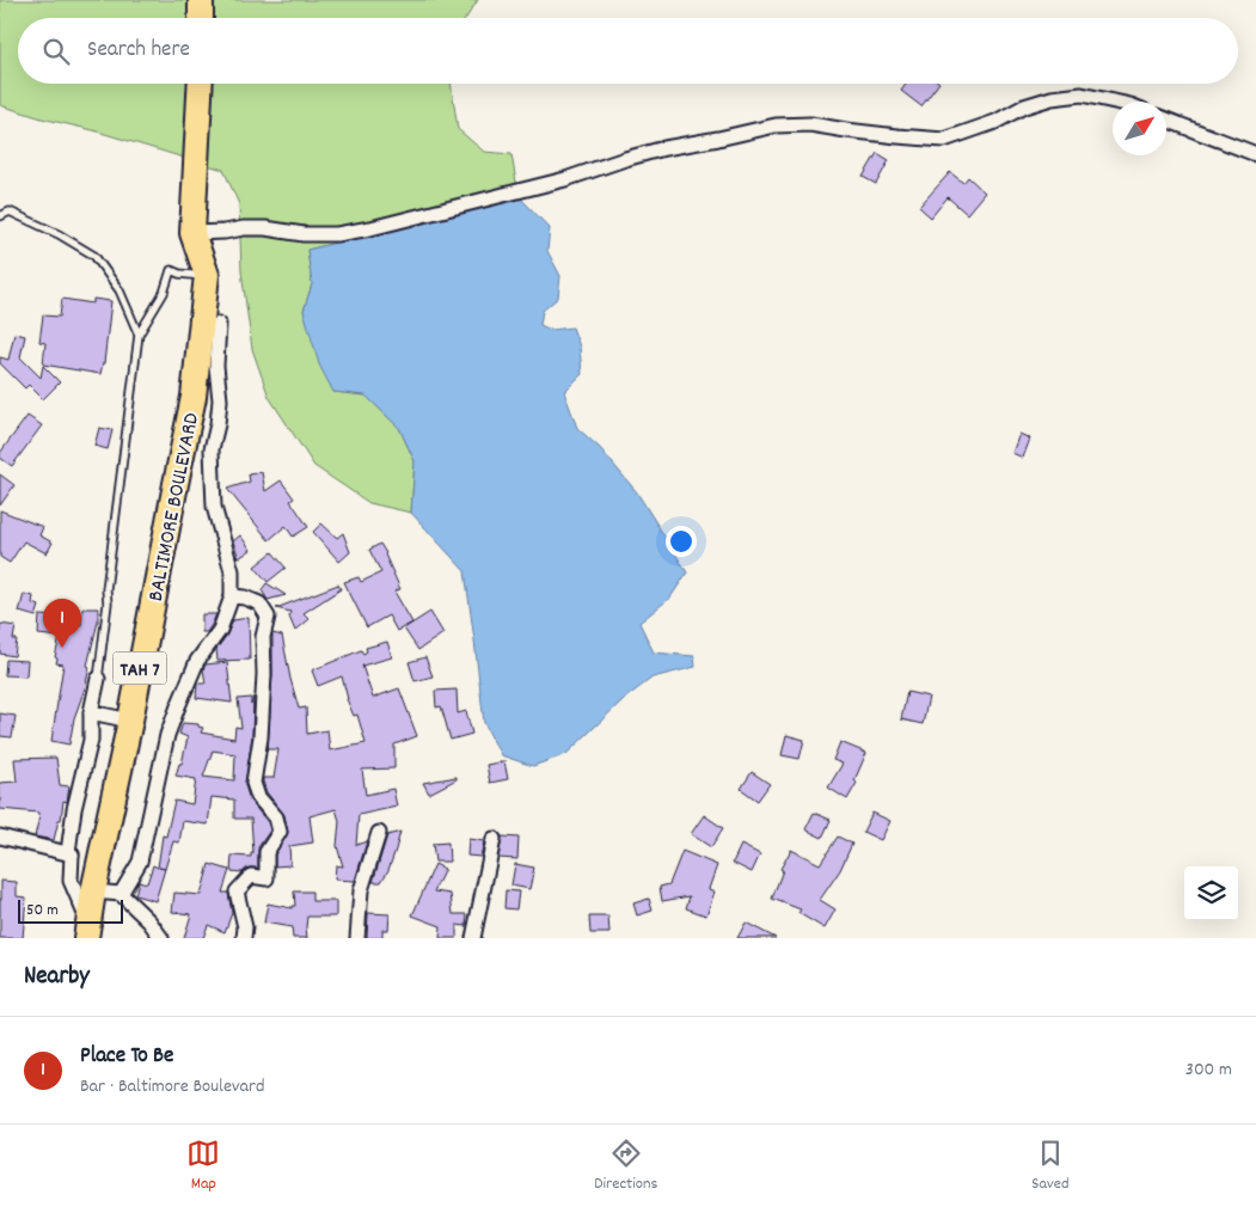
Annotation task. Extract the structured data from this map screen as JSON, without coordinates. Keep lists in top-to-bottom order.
{
  "streets": {
    "highway": ["BALTIMORE BOULEVARD", "TAH 7"]
  },
  "scale_bar": "50 m",
  "north": "top right",
  "page": {
    "search": "Search here",
    "pins": "1",
    "scale": "50 m",
    "heading": "Nearby",
    "list": [
      {
        "mark": "1",
        "name": "Place To Be",
        "note": "Bar · Baltimore Boulevard",
        "value": "300 m"
      }
    ],
    "nav": ["Map", "Directions", "Saved"]
  }
}
